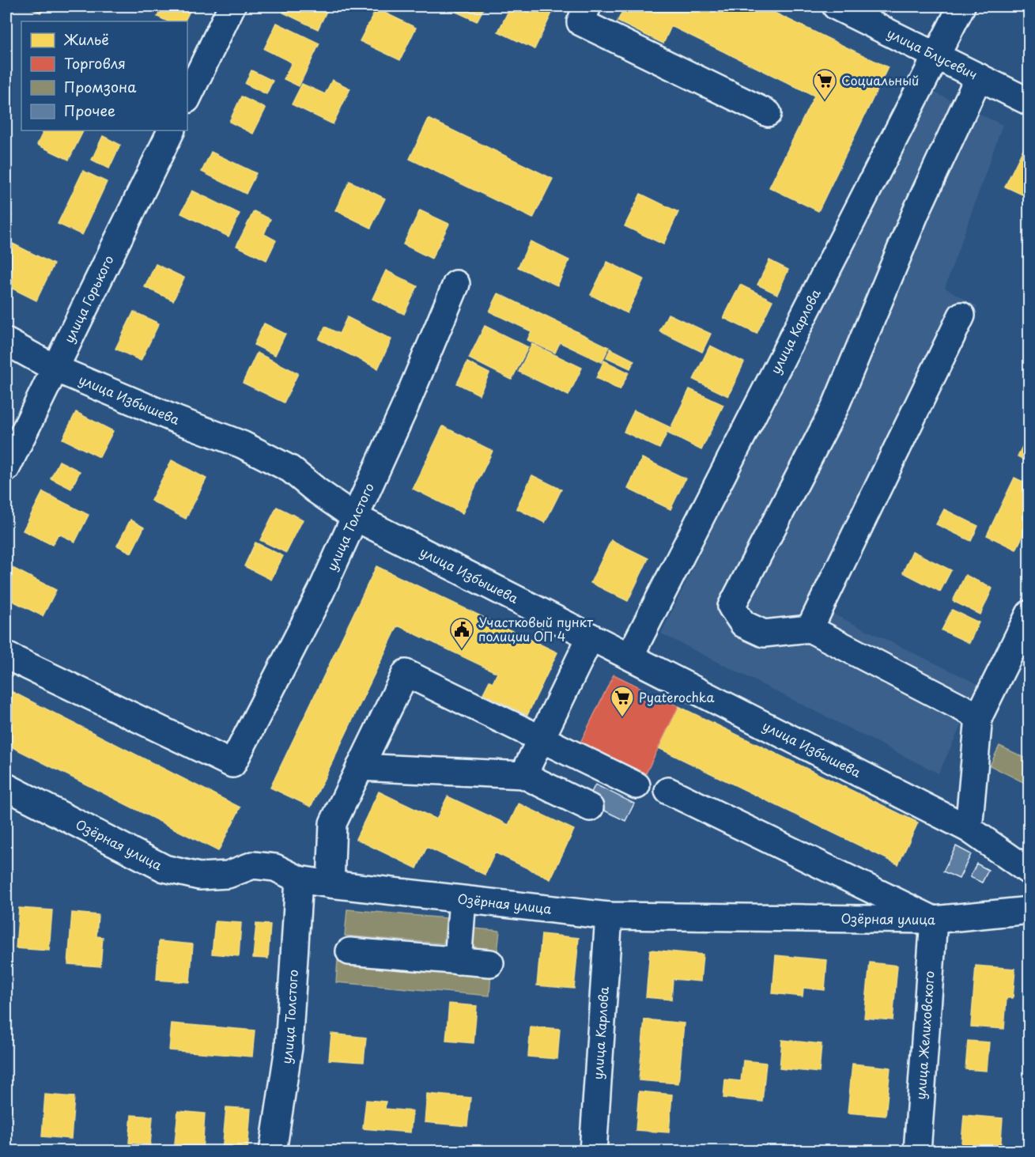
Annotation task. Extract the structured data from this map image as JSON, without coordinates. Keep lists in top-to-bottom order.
{
  "streets": {
    "street": [
      "улица Блусевич",
      "улица Горького",
      "улица Карлова",
      "улица Избышева",
      "улица Толстого",
      "Озёрная улица",
      "улица Желиховского"
    ]
  },
  "crossings": [
    ["улица Блусевич", "улица Карлова"],
    ["улица Горького", "улица Избышева"],
    ["улица Карлова", "улица Избышева"],
    ["улица Карлова", "Озёрная улица"],
    ["улица Избышева", "улица Толстого"],
    ["улица Толстого", "Озёрная улица"],
    ["Озёрная улица", "улица Желиховского"]
  ],
  "places": {
    "supermarket": ["Социальный", "Pyaterochka"],
    "public building": ["Участковый пункт полиции ОП 4"]
  },
  "legend": [
    "Жильё",
    "Торговля",
    "Промзона",
    "Прочее"
  ]
}
